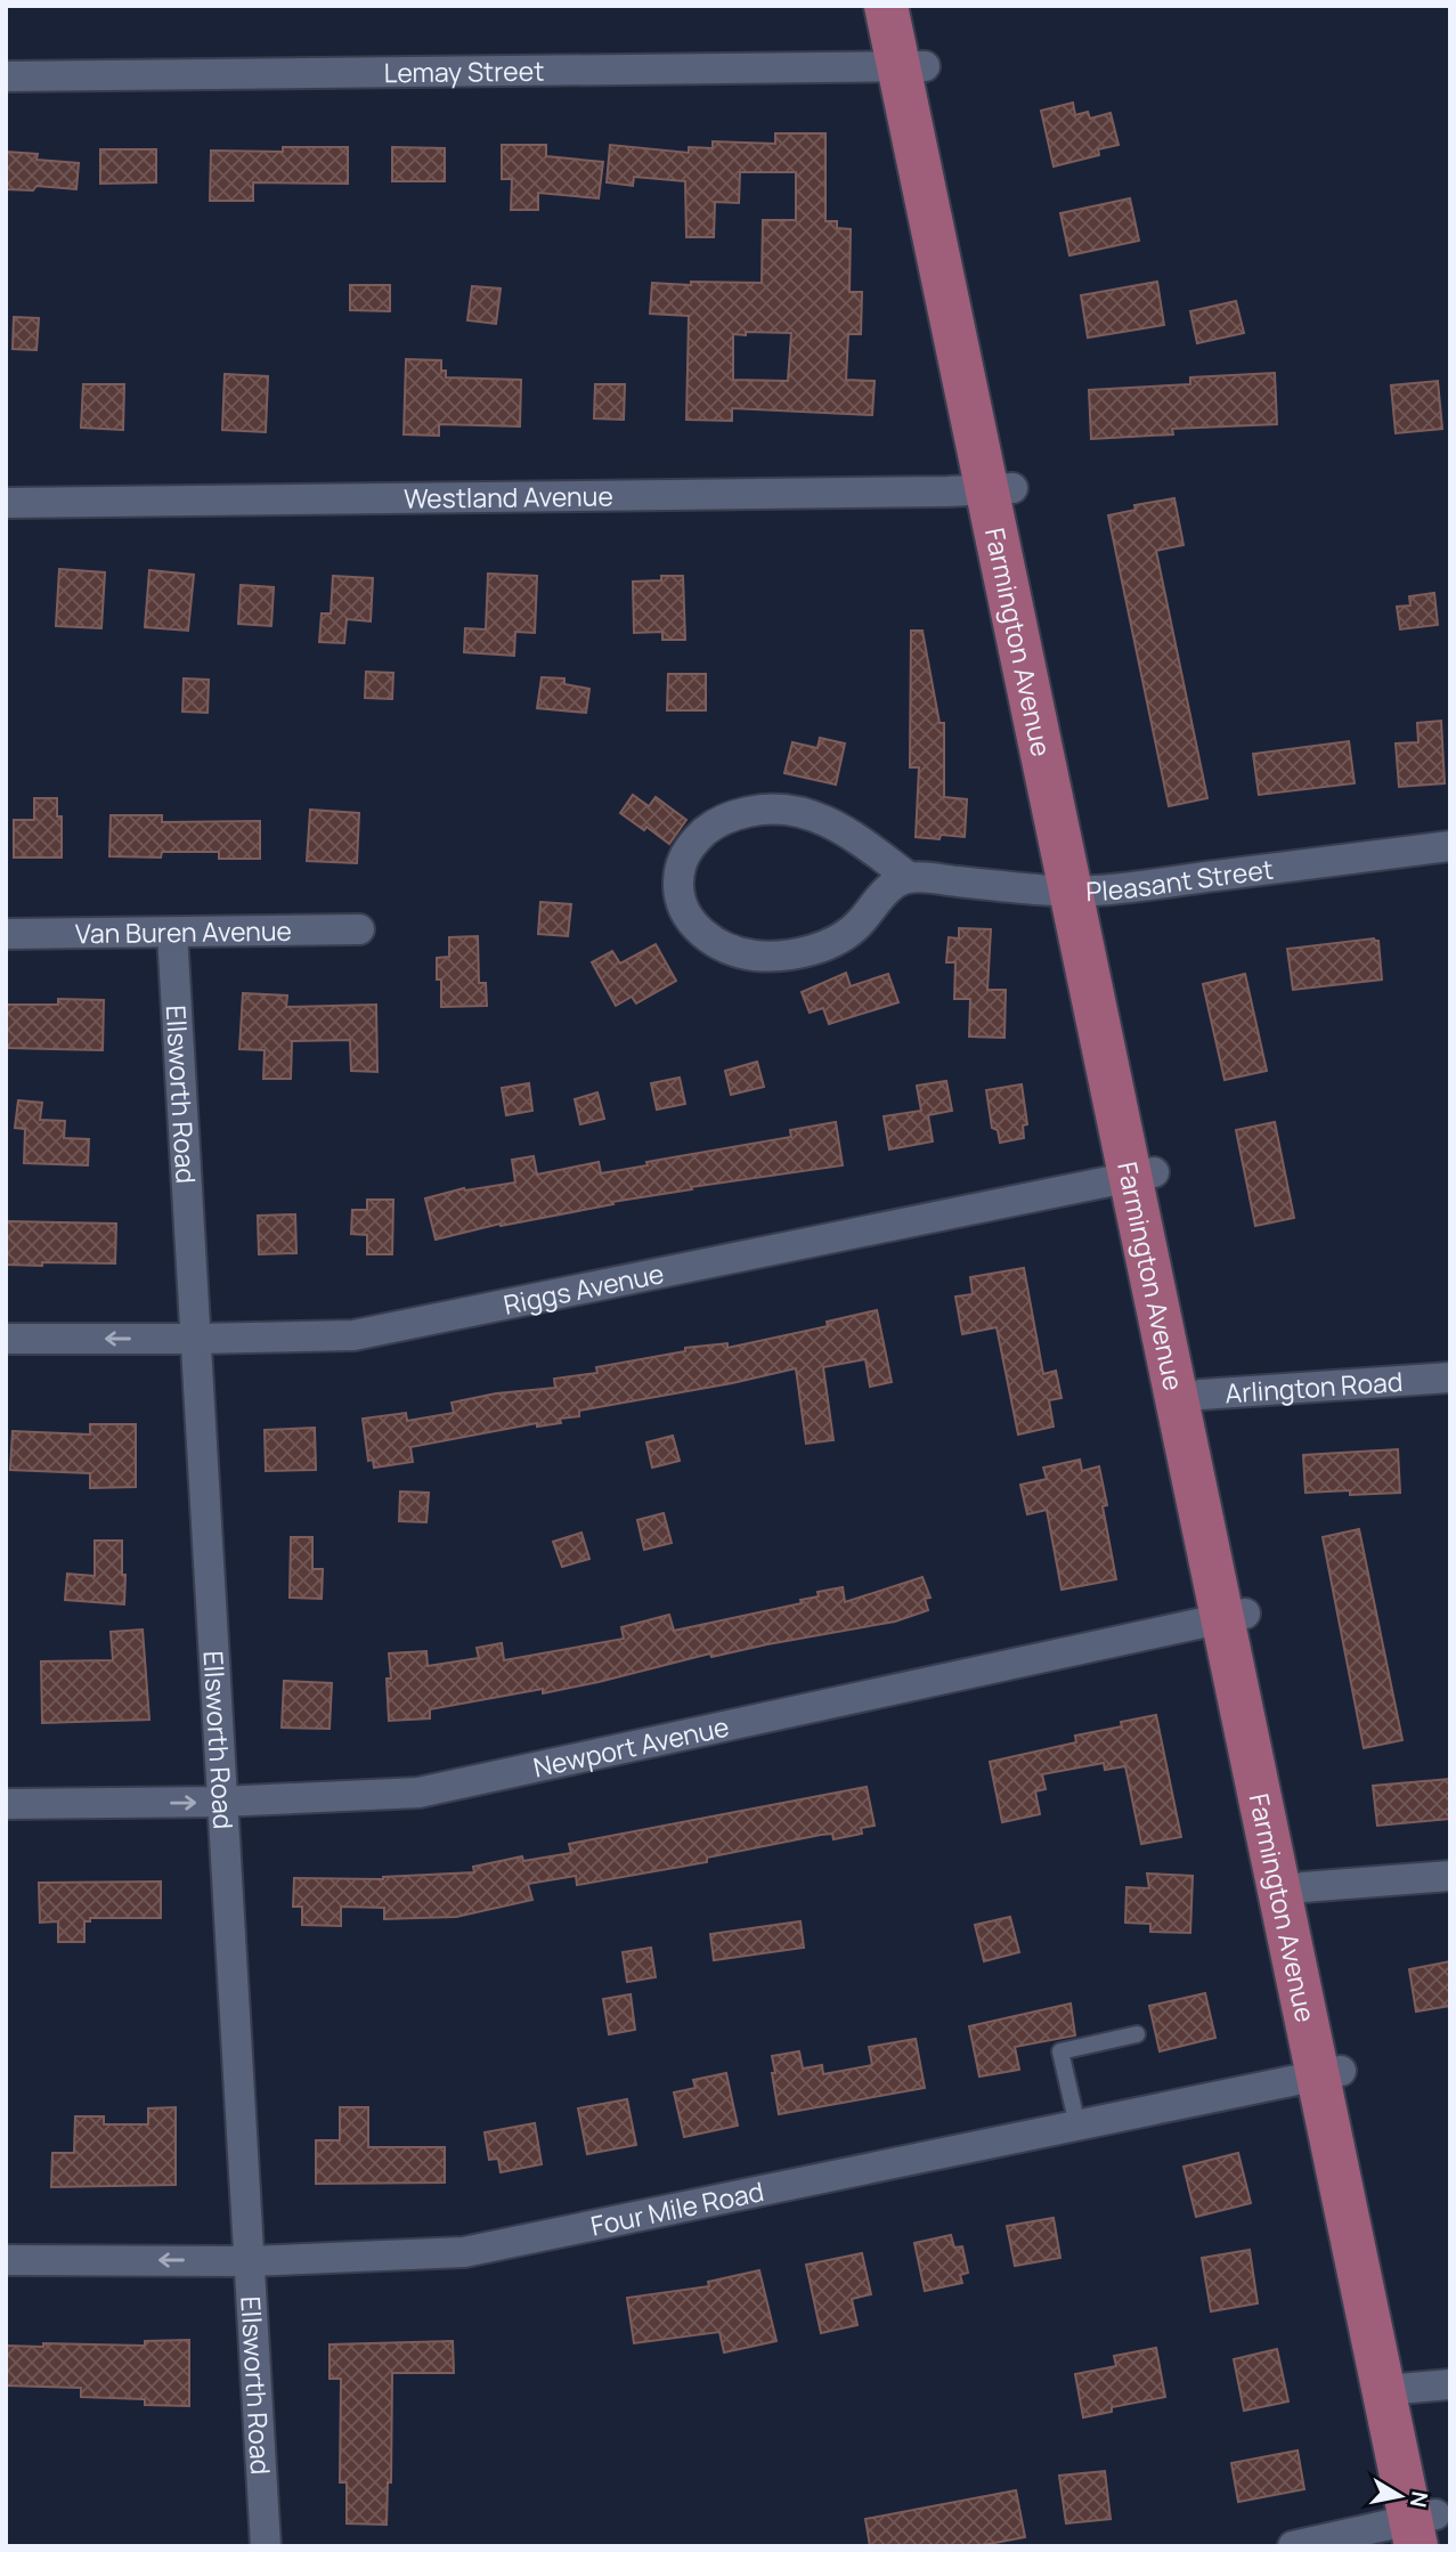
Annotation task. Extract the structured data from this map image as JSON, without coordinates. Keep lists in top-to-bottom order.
{
  "streets": {
    "main road": ["Farmington Avenue"],
    "street": [
      "Lemay Street",
      "Westland Avenue",
      "Pleasant Street",
      "Van Buren Avenue",
      "Ellsworth Road",
      "Riggs Avenue",
      "Arlington Road",
      "Newport Avenue",
      "Four Mile Road"
    ]
  },
  "crossings": [
    ["Lemay Street", "Farmington Avenue"],
    ["Westland Avenue", "Farmington Avenue"],
    ["Farmington Avenue", "Pleasant Street"],
    ["Farmington Avenue", "Riggs Avenue"],
    ["Farmington Avenue", "Arlington Road"],
    ["Farmington Avenue", "Newport Avenue"],
    ["Farmington Avenue", "Four Mile Road"],
    ["Van Buren Avenue", "Ellsworth Road"],
    ["Ellsworth Road", "Riggs Avenue"],
    ["Ellsworth Road", "Newport Avenue"],
    ["Ellsworth Road", "Four Mile Road"]
  ],
  "north": "right"
}
